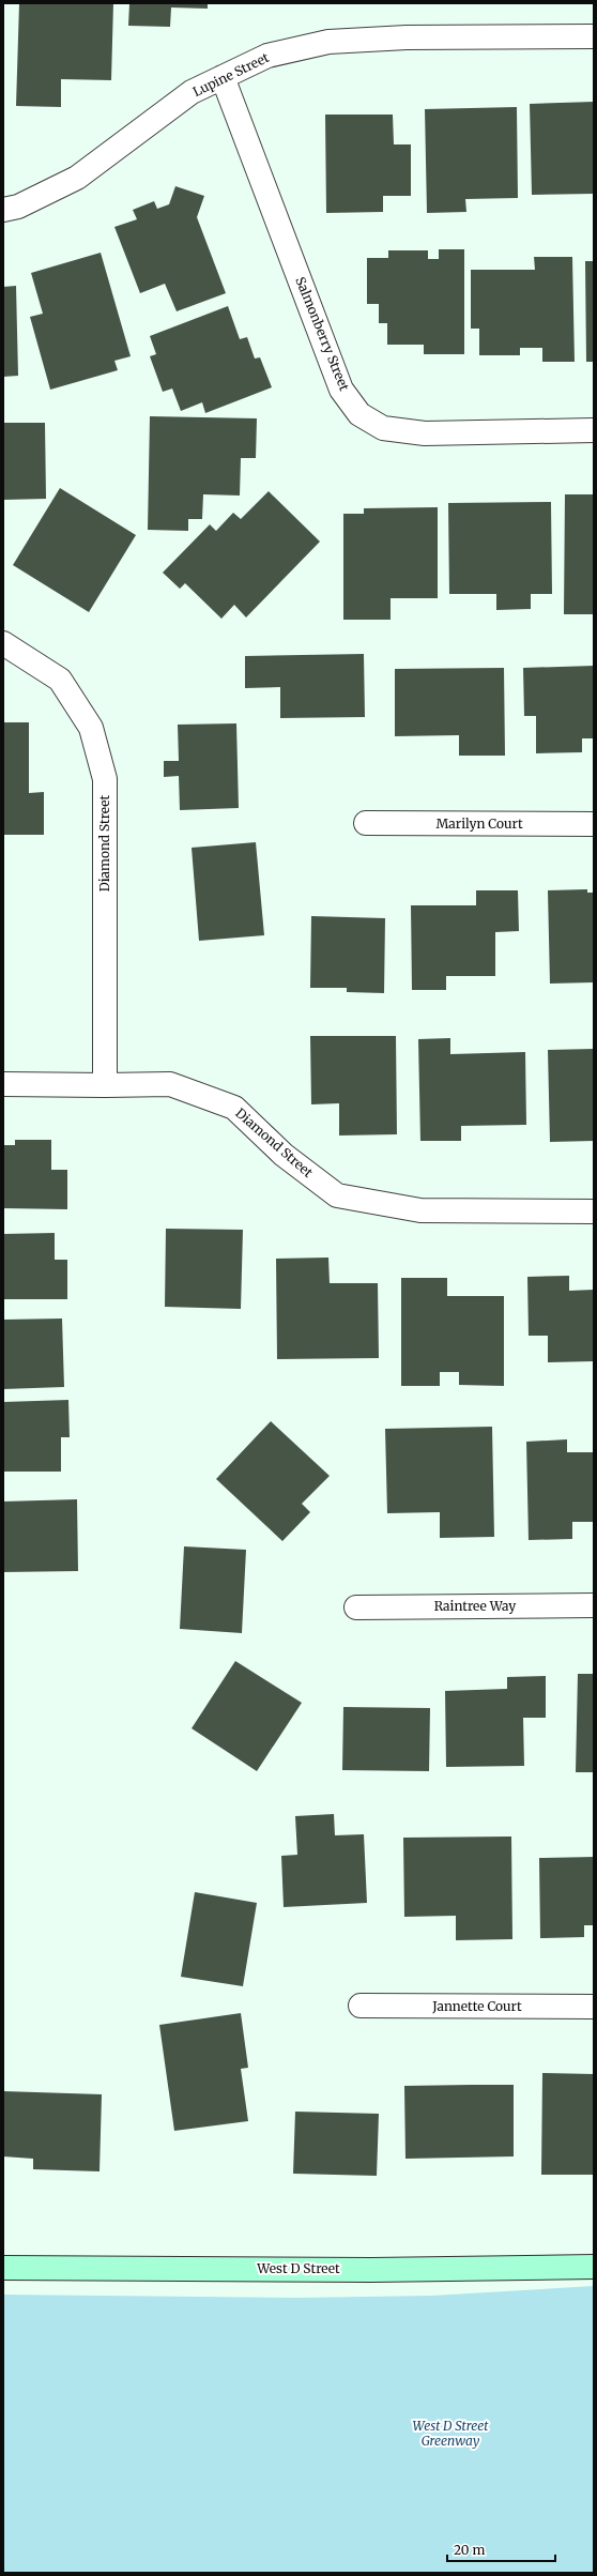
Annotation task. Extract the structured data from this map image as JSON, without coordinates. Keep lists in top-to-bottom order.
{
  "streets": {
    "street": [
      "Lupine Street",
      "Salmonberry Street",
      "Marilyn Court",
      "Diamond Street",
      "Raintree Way",
      "Jannette Court",
      "West D Street"
    ]
  },
  "crossings": [
    ["Lupine Street", "Salmonberry Street"]
  ],
  "parks": ["West D Street Greenway"],
  "scale_bar": "20 m"
}
